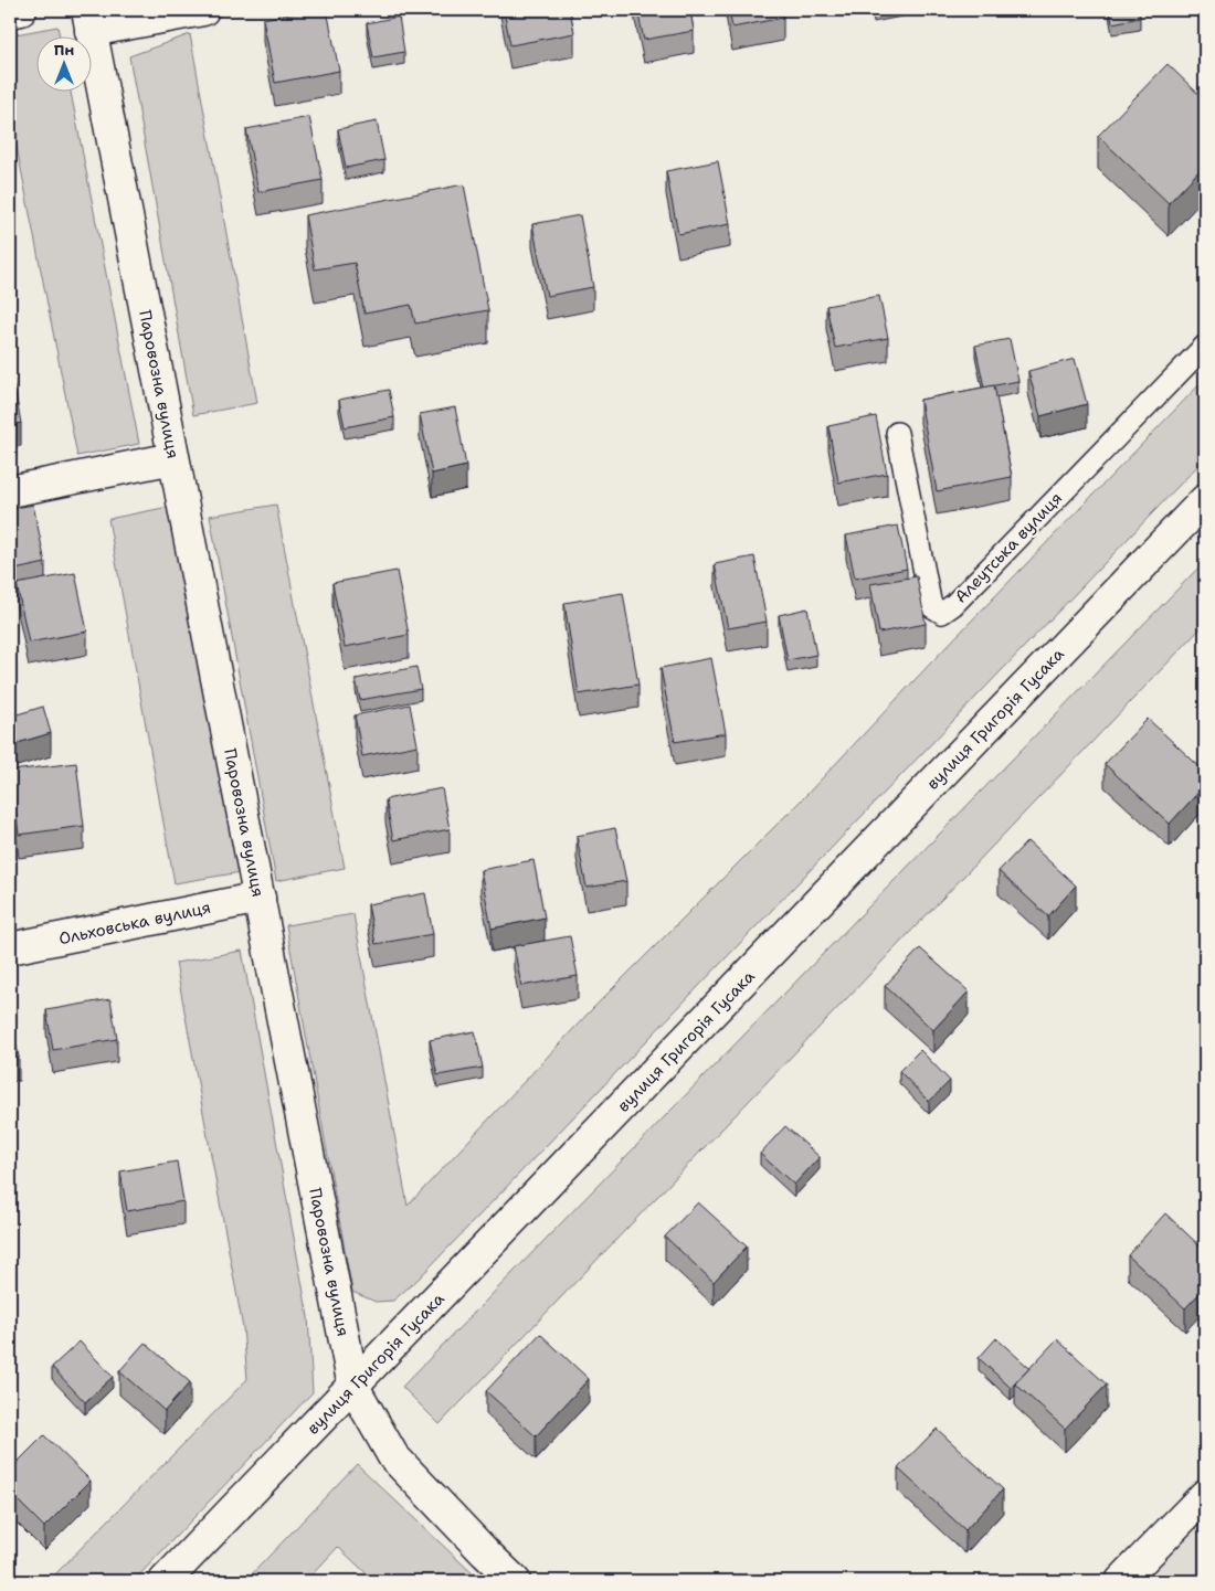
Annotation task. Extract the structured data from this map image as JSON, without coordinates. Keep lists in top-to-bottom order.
{
  "streets": {
    "street": ["Паровозна вулиця", "вулиця Григорія Гусака", "Ольховська вулиця"],
    "lane": ["Алеутська вулиця"]
  },
  "crossings": [
    ["Паровозна вулиця", "вулиця Григорія Гусака"],
    ["Паровозна вулиця", "Ольховська вулиця"]
  ],
  "north": "top"
}
